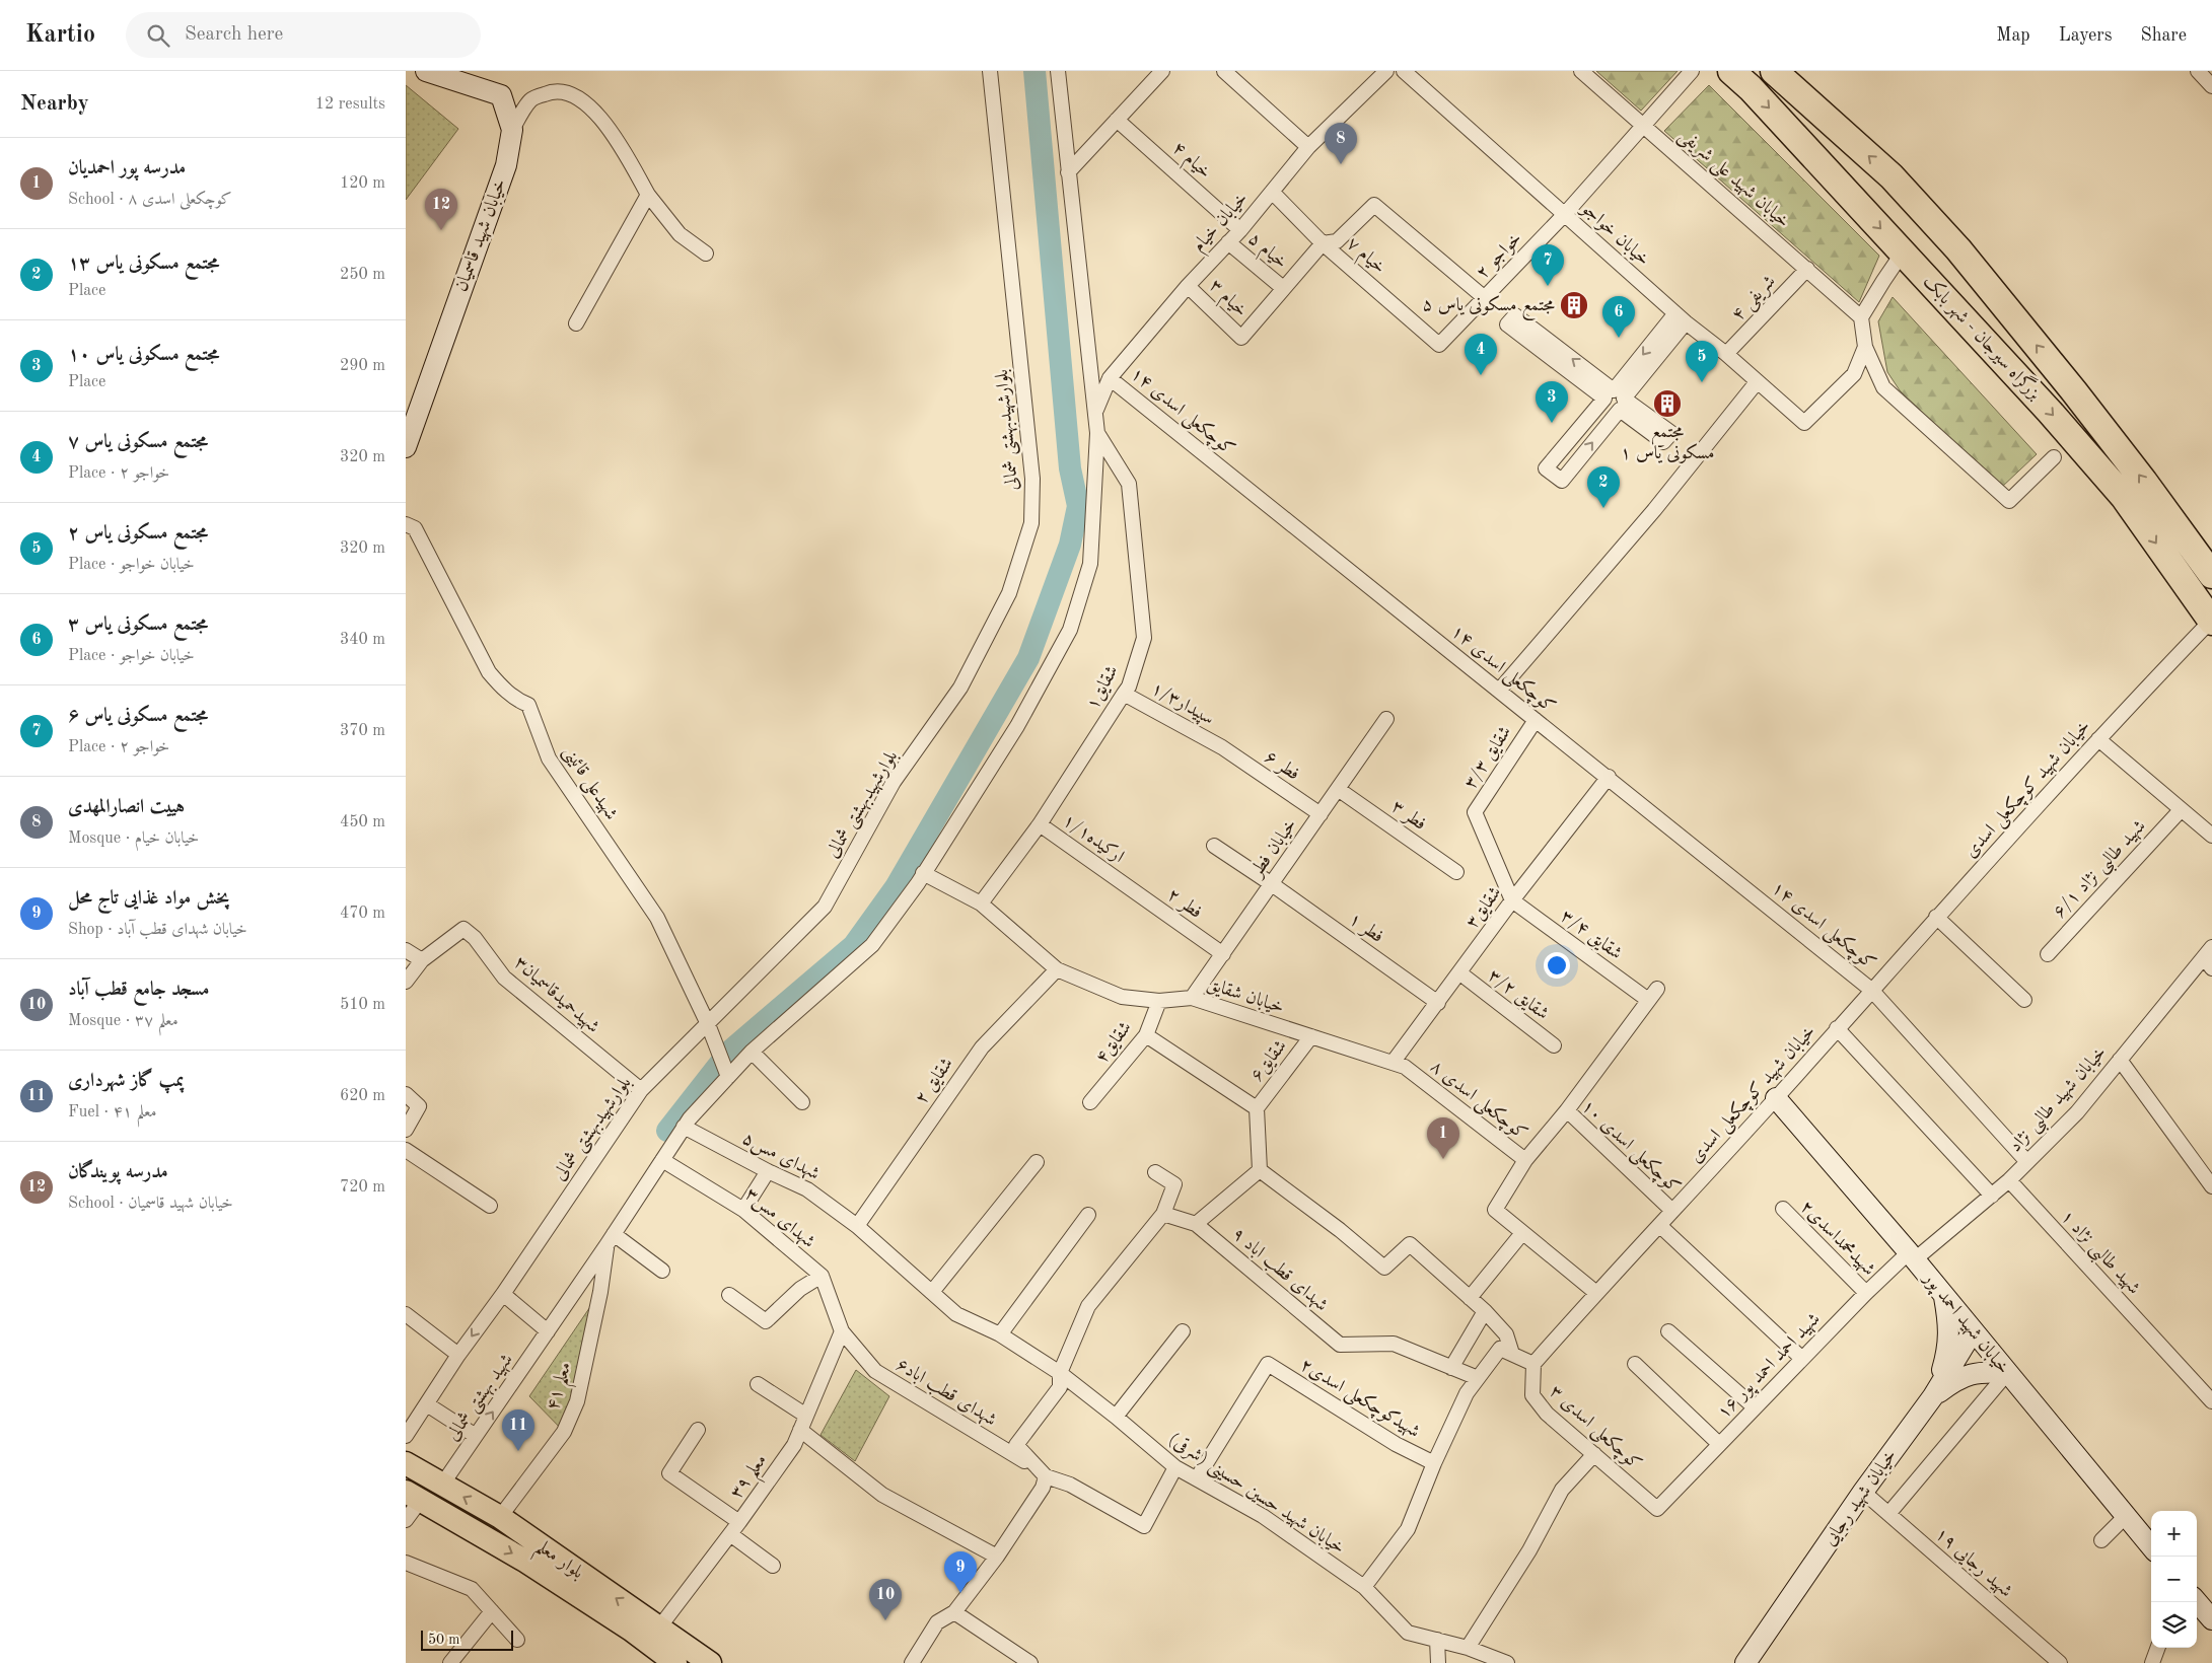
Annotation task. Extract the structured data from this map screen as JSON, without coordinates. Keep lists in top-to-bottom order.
{
  "streets": {
    "highway": ["بزرگراه سیرجان - شهر بابک"],
    "main road": ["بلوار معلم"],
    "street": [
      "خیام ۴",
      "خیابان شهید علی شریفی",
      "خیابان خیام",
      "خیابان خواجو",
      "خیابان شهید قاسمیان",
      "خیام ۵",
      "خیام ۷",
      "خواجو ۲",
      "خیام ۳",
      "شریفی ۴",
      "کوچکعلی اسدی ۱۴",
      "بلوارشهیدبهشتی شمالی",
      "شقایق۱",
      "سپیدار۱/۳",
      "شقایق ۳/۳",
      "فطر ۶",
      "شهیدعلی قائینی",
      "خیابان شهید کوچکعلی اسدی",
      "فطر ۳",
      "ارکیده۱/۱",
      "خیابان فطر",
      "شهید طالبی نژاد ۶/۱",
      "فطر ۲",
      "شقایق۳",
      "فطر ۱",
      "شقایق ۳/۴",
      "شهیدحمیدقاسمیان۳",
      "شقایق ۳/۲",
      "خیابان شقایق",
      "شقایق۴",
      "شقایق۶",
      "شقایق ۲",
      "خیابان شهید طالبی نژاد",
      "کوچکعلی اسدی ۸",
      "کوچکعلی اسدی ۱۰",
      "شهدای مس۵",
      "شهدای مس۳",
      "شهیدمحمداسدی۲",
      "شهید طالبی نژاد ۱",
      "شهدای قطب اباد ۹",
      "خیابان شهید احمد پور",
      "شهید احمد احمد پور ۱۶",
      "معلم ۴۱",
      "شهدای قطب اباد۶",
      "شهید بهشتی شمالی",
      "شهیدکوچکعلی اسدی۲",
      "کوچکعلی اسدی ۳",
      "معلم ۳۹",
      "خیابان شهید حسین حسینی (شرقی)",
      "خیابان شهید رجایی",
      "شهید رجایی ۱۹"
    ]
  },
  "crossings": [
    ["خیام ۴", "خیابان خیام"],
    ["خیابان شهید علی شریفی", "خواجو ۲"],
    ["خیابان شهید علی شریفی", "شریفی ۴"],
    ["خیابان خیام", "خیام ۵"],
    ["خیابان خیام", "خیام ۷"],
    ["خیابان خیام", "خیام ۳"],
    ["خیابان خیام", "کوچکعلی اسدی ۱۴"],
    ["خیابان خواجو", "خواجو ۲"],
    ["خیابان خواجو", "شریفی ۴"],
    ["خیام ۵", "خیام ۳"],
    ["خیام ۷", "خواجو ۲"],
    ["بزرگراه سیرجان - شهر بابک", "خیابان شهید کوچکعلی اسدی"],
    ["کوچکعلی اسدی ۱۴", "شقایق ۳/۳"],
    ["کوچکعلی اسدی ۱۴", "خیابان شهید کوچکعلی اسدی"],
    ["کوچکعلی اسدی ۱۴", "شقایق۳"],
    ["کوچکعلی اسدی ۱۴", "خیابان شهید طالبی نژاد"],
    ["بلوارشهیدبهشتی شمالی", "شهیدعلی قائینی"],
    ["بلوارشهیدبهشتی شمالی", "شهیدحمیدقاسمیان۳"],
    ["شقایق۱", "سپیدار۱/۳"],
    ["شقایق۱", "ارکیده۱/۱"],
    ["شقایق۱", "خیابان شقایق"],
    ["سپیدار۱/۳", "فطر ۶"],
    ["شقایق ۳/۳", "شقایق۳"],
    ["شقایق ۳/۳", "شقایق ۳/۴"],
    ["فطر ۶", "خیابان فطر"],
    ["خیابان شهید کوچکعلی اسدی", "کوچکعلی اسدی ۸"],
    ["خیابان شهید کوچکعلی اسدی", "کوچکعلی اسدی ۱۰"],
    ["خیابان شهید کوچکعلی اسدی", "خیابان شهید احمد پور"],
    ["خیابان شهید کوچکعلی اسدی", "کوچکعلی اسدی ۳"],
    ["فطر ۳", "خیابان فطر"],
    ["ارکیده۱/۱", "فطر ۲"],
    ["خیابان فطر", "فطر ۲"],
    ["خیابان فطر", "فطر ۱"],
    ["خیابان فطر", "خیابان شقایق"],
    ["شقایق۳", "فطر ۱"],
    ["شقایق۳", "شقایق ۳/۴"],
    ["شقایق۳", "شقایق ۳/۲"],
    ["شقایق۳", "خیابان شقایق"],
    ["شقایق۳", "کوچکعلی اسدی ۸"],
    ["شقایق ۳/۴", "کوچکعلی اسدی ۱۰"],
    ["خیابان شقایق", "شقایق۴"],
    ["خیابان شقایق", "شقایق۶"],
    ["خیابان شقایق", "شقایق ۲"],
    ["خیابان شقایق", "کوچکعلی اسدی ۸"],
    ["شقایق ۲", "شهدای مس۵"],
    ["خیابان شهید طالبی نژاد", "شهید طالبی نژاد ۱"],
    ["خیابان شهید طالبی نژاد", "خیابان شهید احمد پور"],
    ["خیابان شهید طالبی نژاد", "شهید احمد احمد پور ۱۶"],
    ["کوچکعلی اسدی ۸", "کوچکعلی اسدی ۱۰"],
    ["شهدای مس۵", "خیابان شهید حسین حسینی (شرقی)"],
    ["شهدای مس۳", "شهدای قطب اباد۶"],
    ["شهدای مس۳", "معلم ۳۹"],
    ["شهیدمحمداسدی۲", "شهید احمد احمد پور ۱۶"],
    ["خیابان شهید احمد پور", "شهید احمد احمد پور ۱۶"],
    ["خیابان شهید احمد پور", "خیابان شهید رجایی"],
    ["شهید احمد احمد پور ۱۶", "کوچکعلی اسدی ۳"],
    ["معلم ۴۱", "بلوار معلم"],
    ["شهدای قطب اباد۶", "معلم ۳۹"],
    ["شهید بهشتی شمالی", "بلوار معلم"],
    ["شهیدکوچکعلی اسدی۲", "خیابان شهید حسین حسینی (شرقی)"],
    ["معلم ۳۹", "بلوار معلم"],
    ["خیابان شهید رجایی", "شهید رجایی ۱۹"]
  ],
  "one_way": ["شهید بهشتی شمالی"],
  "places": {
    "building": ["مجتمع مسکونی یاس ۵", "مجتمع مسکونی یاس ۱"]
  },
  "scale_bar": "50 m",
  "page": {
    "header": "Kartio",
    "search": "Search here",
    "nav": ["Map", "Layers", "Share"],
    "heading": ["Nearby", "12 results"],
    "pins": [
      "8",
      "12",
      "7",
      "6",
      "4",
      "5",
      "3",
      "2",
      "1",
      "11",
      "9",
      "10"
    ],
    "list": [
      {
        "mark": "1",
        "name": "مدرسه پور احمدیان",
        "note": "School · کوچکعلی اسدی ۸",
        "value": "120 m"
      },
      {
        "mark": "2",
        "name": "مجتمع مسکونی یاس ۱۳",
        "note": "Place",
        "value": "250 m"
      },
      {
        "mark": "3",
        "name": "مجتمع مسکونی یاس ۱۰",
        "note": "Place",
        "value": "290 m"
      },
      {
        "mark": "4",
        "name": "مجتمع مسکونی یاس ۷",
        "note": "Place · خواجو ۲",
        "value": "320 m"
      },
      {
        "mark": "5",
        "name": "مجتمع مسکونی یاس ۲",
        "note": "Place · خیابان خواجو",
        "value": "320 m"
      },
      {
        "mark": "6",
        "name": "مجتمع مسکونی یاس ۳",
        "note": "Place · خیابان خواجو",
        "value": "340 m"
      },
      {
        "mark": "7",
        "name": "مجتمع مسکونی یاس ۶",
        "note": "Place · خواجو ۲",
        "value": "370 m"
      },
      {
        "mark": "8",
        "name": "هییت انصارالمهدی",
        "note": "Mosque · خیابان خیام",
        "value": "450 m"
      },
      {
        "mark": "9",
        "name": "پخش مواد غذایی تاج محل",
        "note": "Shop · خیابان شهدای قطب آباد",
        "value": "470 m"
      },
      {
        "mark": "10",
        "name": "مسجد جامع قطب آباد",
        "note": "Mosque · معلم ۳۷",
        "value": "510 m"
      },
      {
        "mark": "11",
        "name": "پمپ گاز شهرداری",
        "note": "Fuel · معلم ۴۱",
        "value": "620 m"
      },
      {
        "mark": "12",
        "name": "مدرسه پویندگان",
        "note": "School · خیابان شهید قاسمیان",
        "value": "720 m"
      }
    ],
    "map_buttons": ["+", "−"],
    "scale": "50 m"
  }
}
